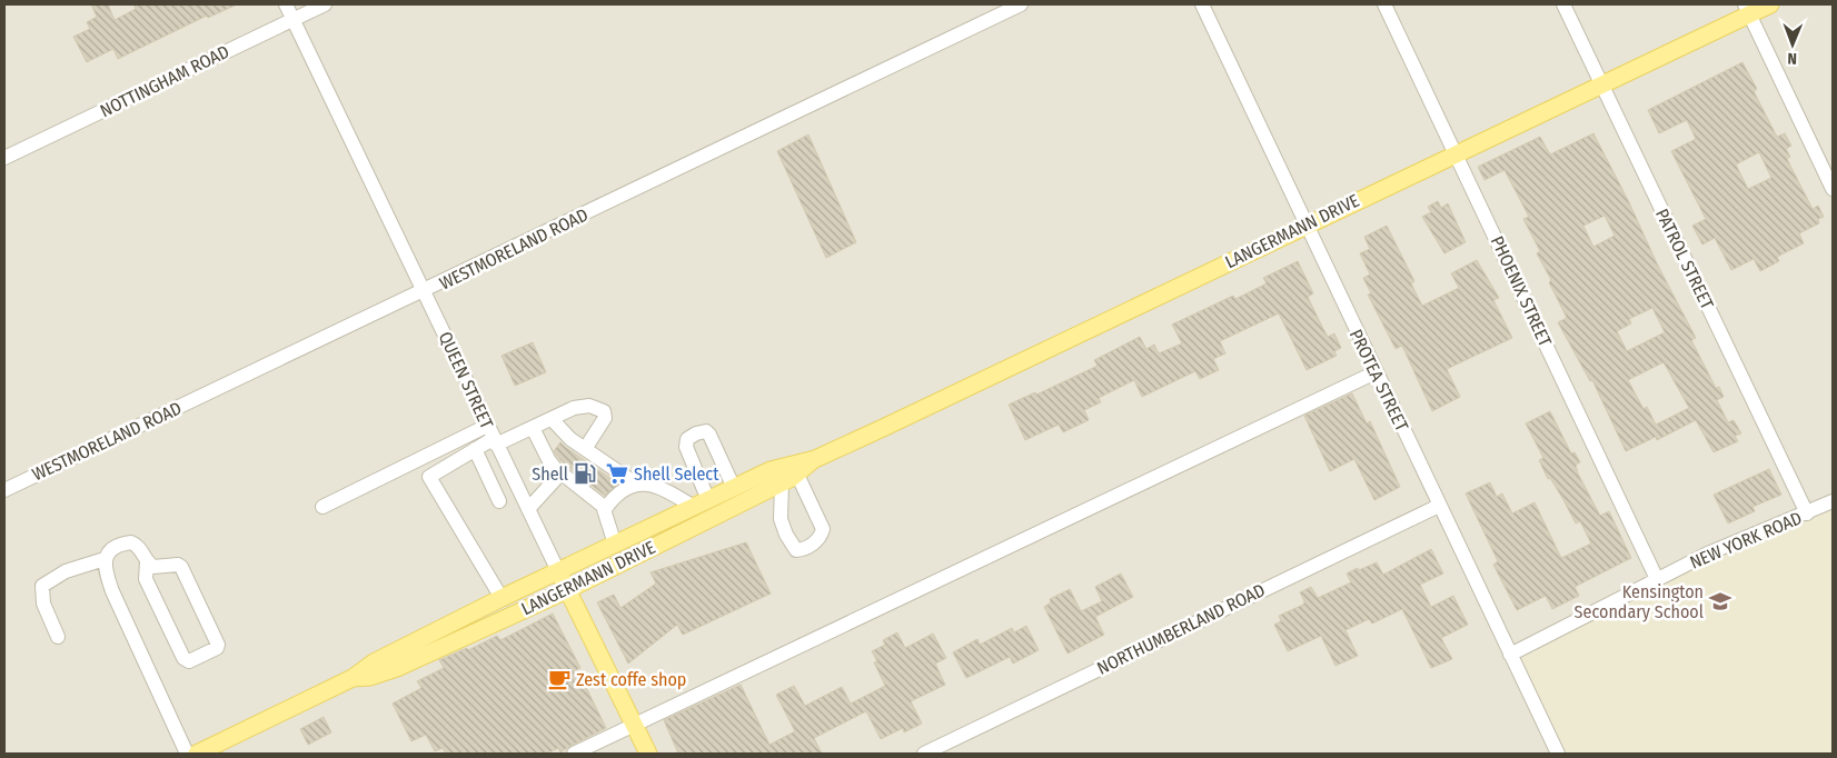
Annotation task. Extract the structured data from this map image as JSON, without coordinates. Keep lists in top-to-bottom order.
{
  "streets": {
    "main road": ["LANGERMANN DRIVE", "QUEEN STREET"],
    "street": [
      "NOTTINGHAM ROAD",
      "WESTMORELAND ROAD",
      "PATROL STREET",
      "PHOENIX STREET",
      "PROTEA STREET",
      "NEW YORK ROAD",
      "NORTHUMBERLAND ROAD"
    ]
  },
  "crossings": [
    ["NOTTINGHAM ROAD", "QUEEN STREET"],
    ["LANGERMANN DRIVE", "PATROL STREET"],
    ["LANGERMANN DRIVE", "PHOENIX STREET"],
    ["LANGERMANN DRIVE", "QUEEN STREET"],
    ["LANGERMANN DRIVE", "PROTEA STREET"],
    ["WESTMORELAND ROAD", "QUEEN STREET"],
    ["PATROL STREET", "NEW YORK ROAD"],
    ["PHOENIX STREET", "NEW YORK ROAD"],
    ["PROTEA STREET", "NEW YORK ROAD"],
    ["PROTEA STREET", "NORTHUMBERLAND ROAD"]
  ],
  "places": {
    "fuel station": ["Shell"],
    "supermarket": ["Shell Select"],
    "school or university": ["Kensington Secondary School"],
    "cafe": ["Zest coffe shop"]
  },
  "north": "bottom"
}
